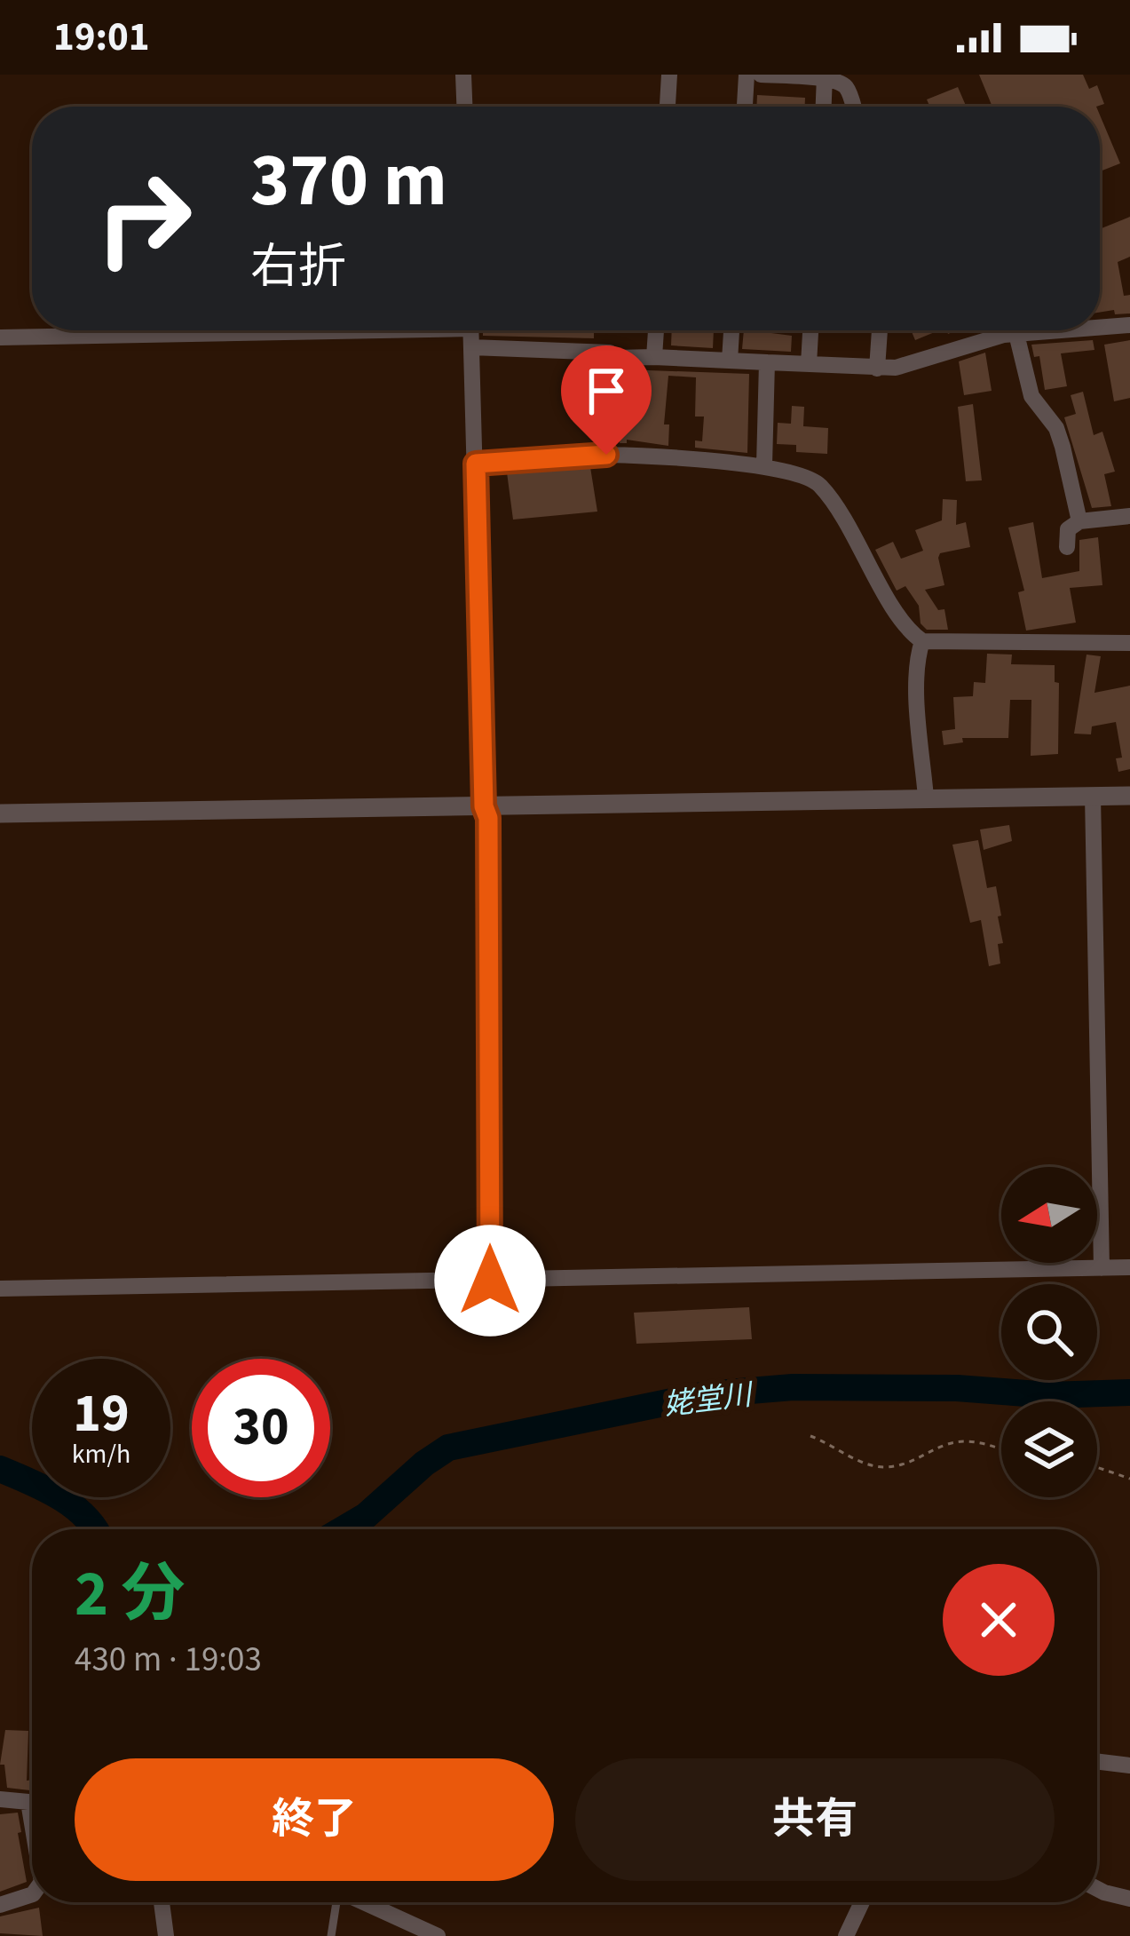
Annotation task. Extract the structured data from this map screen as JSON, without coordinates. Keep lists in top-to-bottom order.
{
  "water": ["姥堂川"],
  "north": "left",
  "page": {
    "status": "19:01",
    "turn": ["370 m", "右折"],
    "speed": "19 km/h",
    "limit": "30",
    "heading": ["2 分", "430 m · 19:03"],
    "buttons": ["終了", "共有"]
  }
}
